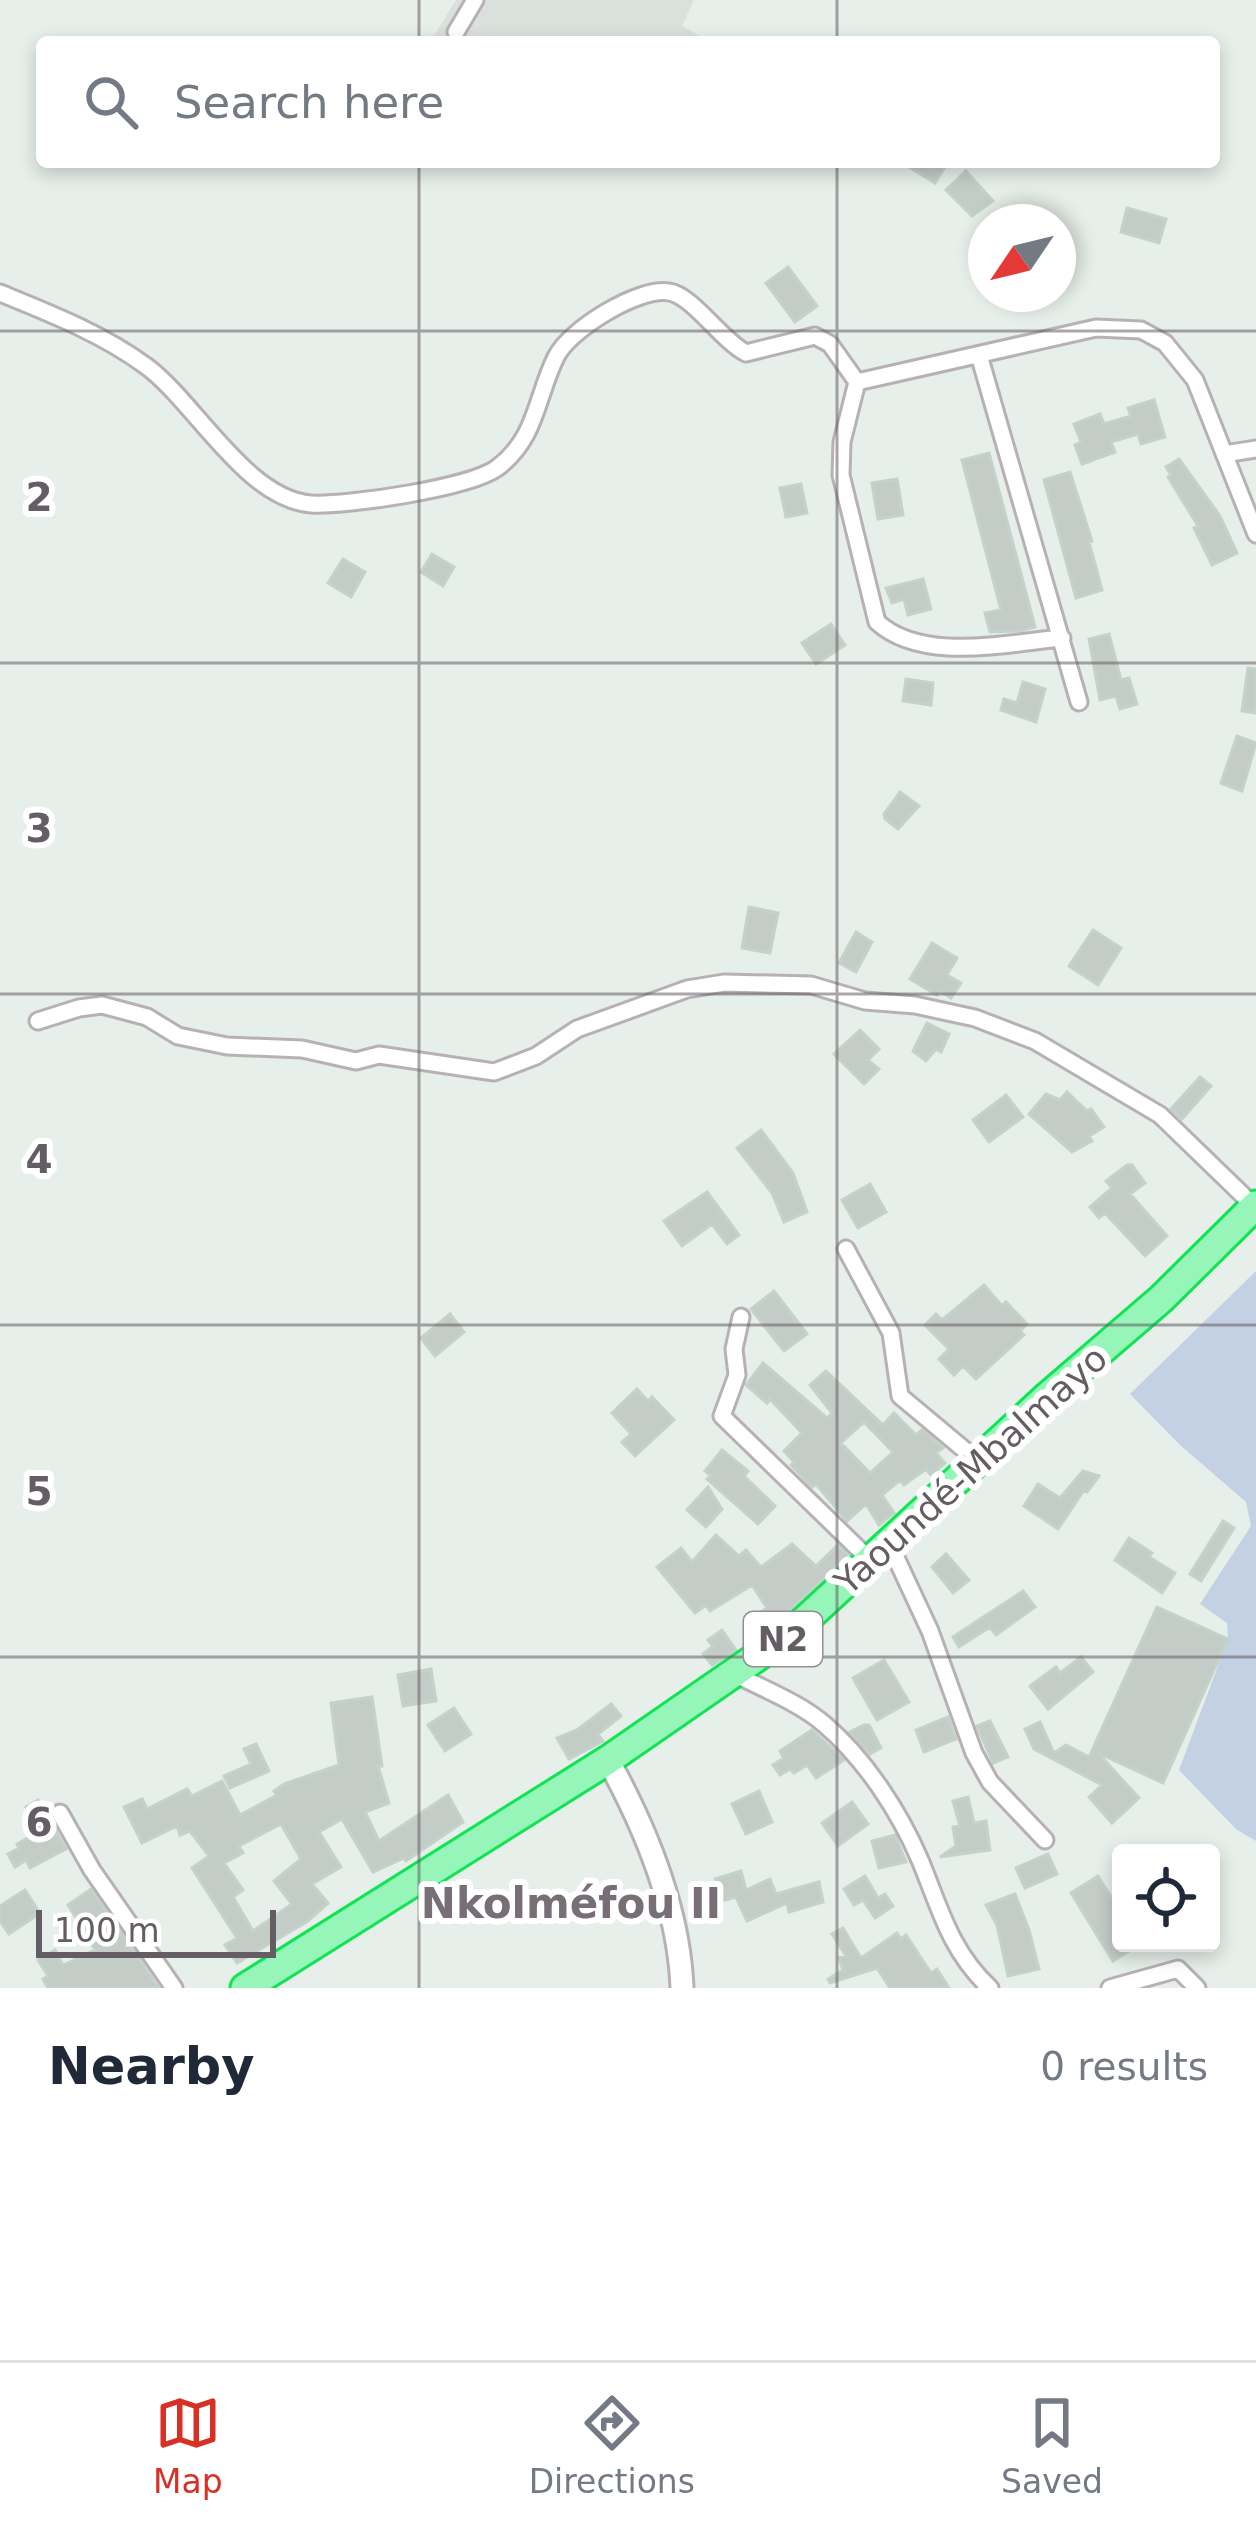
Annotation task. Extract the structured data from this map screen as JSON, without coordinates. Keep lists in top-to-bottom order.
{
  "streets": {
    "highway": ["Yaoundé-Mbalmayo", "N2"]
  },
  "districts": ["Nkolméfou II"],
  "scale_bar": "100 m",
  "north": "bottom left",
  "page": {
    "search": "Search here",
    "scale": "100 m",
    "heading": ["Nearby", "0 results"],
    "nav": ["Map", "Directions", "Saved"]
  },
  "grid": {
    "rows": [
      "2",
      "3",
      "4",
      "5",
      "6"
    ]
  }
}
